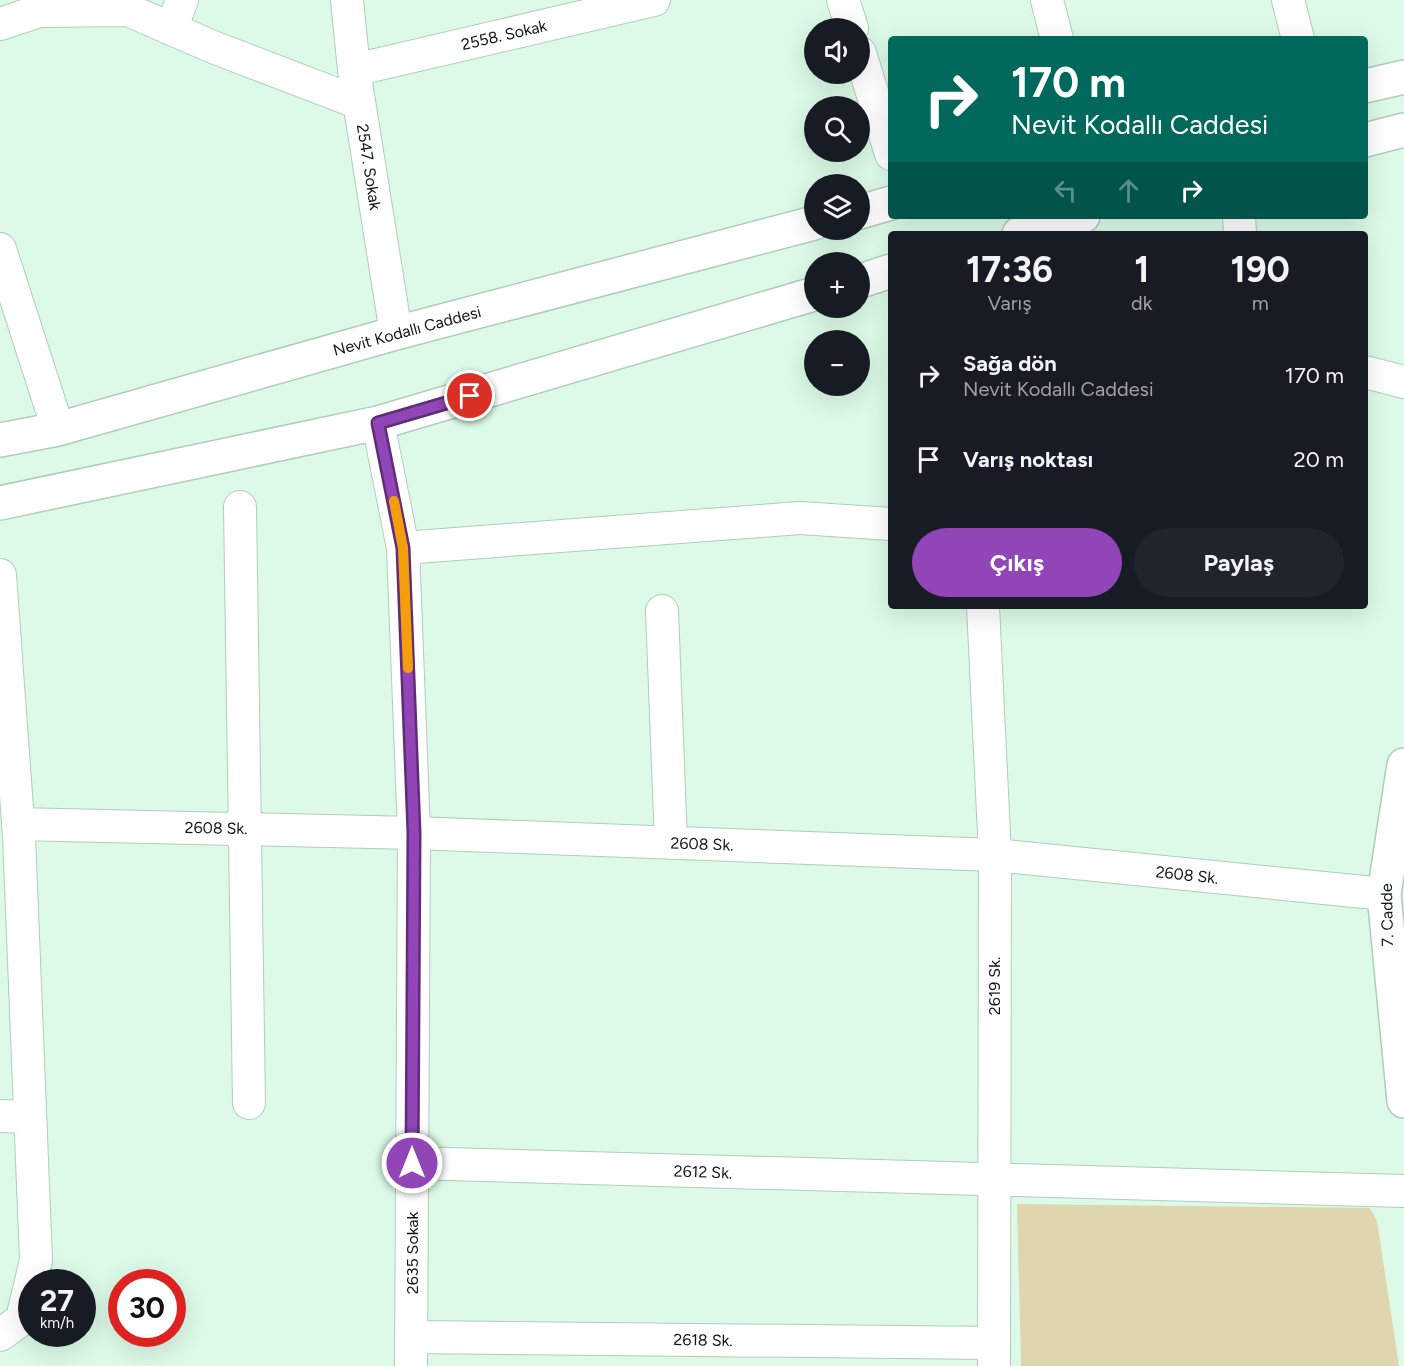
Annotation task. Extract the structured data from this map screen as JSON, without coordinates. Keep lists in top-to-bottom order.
{
  "streets": {
    "main road": ["Nevit Kodallı Caddesi", "7. Cadde"],
    "street": [
      "2558. Sokak",
      "2547. Sokak",
      "2608 Sk.",
      "2619 Sk.",
      "2612 Sk.",
      "2635 Sokak",
      "2618 Sk."
    ]
  },
  "crossings": [
    ["2558. Sokak", "2547. Sokak"],
    ["2547. Sokak", "Nevit Kodallı Caddesi"],
    ["2608 Sk.", "7. Cadde"],
    ["2608 Sk.", "2619 Sk."],
    ["2608 Sk.", "2635 Sokak"],
    ["2619 Sk.", "2612 Sk."],
    ["2619 Sk.", "2618 Sk."],
    ["2612 Sk.", "2635 Sokak"],
    ["2635 Sokak", "2618 Sk."]
  ],
  "page": {
    "map_buttons": ["+", "−"],
    "turn": ["170 m", "Nevit Kodallı Caddesi"],
    "eta": [
      "17:36",
      "Varış",
      "1",
      "dk",
      "190",
      "m"
    ],
    "list": [
      {
        "name": "Sağa dön",
        "note": "Nevit Kodallı Caddesi",
        "value": "170 m"
      },
      {
        "name": "Varış noktası",
        "value": "20 m"
      }
    ],
    "buttons": ["Çıkış", "Paylaş"],
    "speed": "27 km/h",
    "limit": "30"
  }
}
